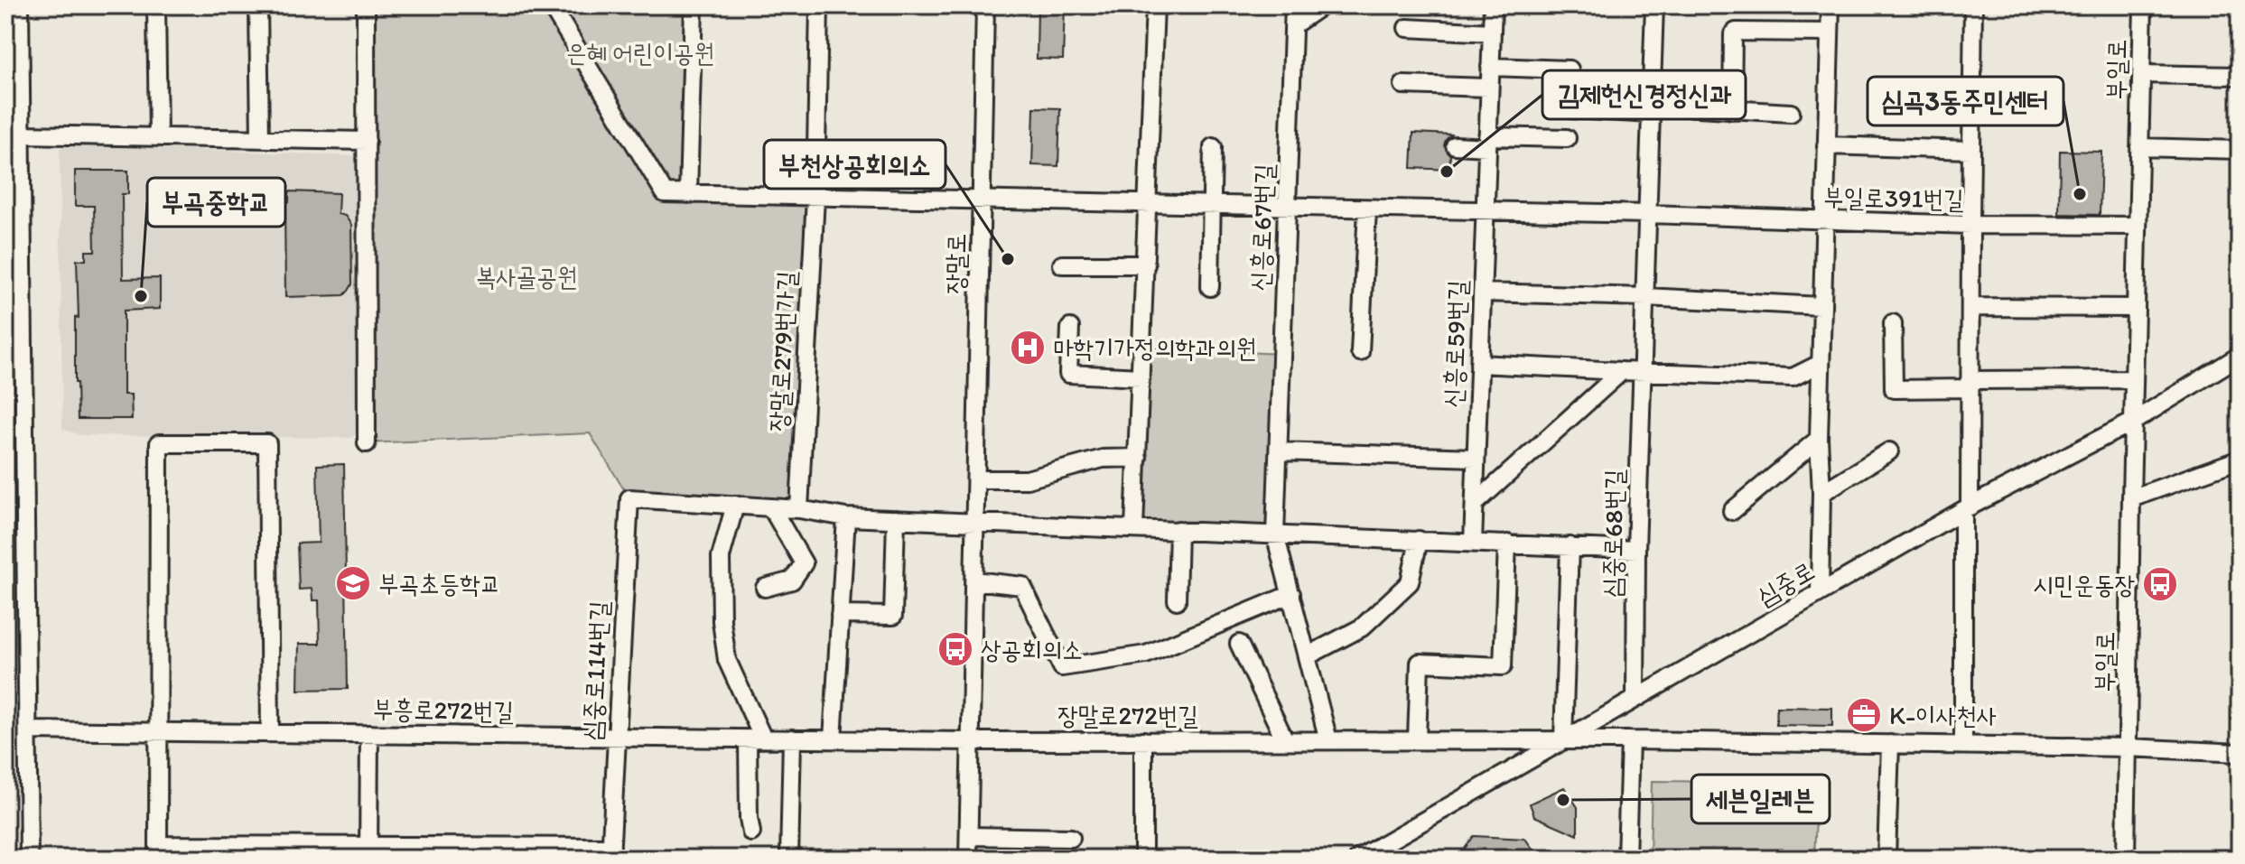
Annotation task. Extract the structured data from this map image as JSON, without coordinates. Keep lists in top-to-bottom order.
{
  "streets": {
    "street": [
      "부일로",
      "부일로391번길",
      "신흥로67번길",
      "장말로",
      "신흥로59번길",
      "장말로279번가길",
      "심중로68번길",
      "심중로",
      "심중로114번길",
      "부흥로272번길",
      "장말로272번길"
    ]
  },
  "crossings": [
    ["부일로", "부일로391번길"],
    ["부일로", "심중로"],
    ["부일로", "장말로272번길"],
    ["부일로391번길", "신흥로67번길"],
    ["부일로391번길", "장말로"],
    ["부일로391번길", "신흥로59번길"],
    ["부일로391번길", "장말로279번가길"],
    ["부일로391번길", "심중로68번길"],
    ["신흥로67번길", "장말로272번길"],
    ["장말로", "장말로272번길"],
    ["심중로68번길", "심중로"],
    ["심중로", "장말로272번길"],
    ["심중로114번길", "부흥로272번길"],
    ["부흥로272번길", "장말로272번길"]
  ],
  "parks": ["은혜 어린이공원", "복사골공원"],
  "places": {
    "other": [
      "김제헌신경정신과",
      "심곡3동주민센터",
      "부천상공회의소",
      "부곡중학교",
      "세븐일레븐"
    ],
    "hospital": ["마학기가정의학과의원"],
    "school or university": ["부곡초등학교"],
    "bus stop": ["시민운동장", "상공회의소"],
    "office": ["K-이사천사"]
  }
}
